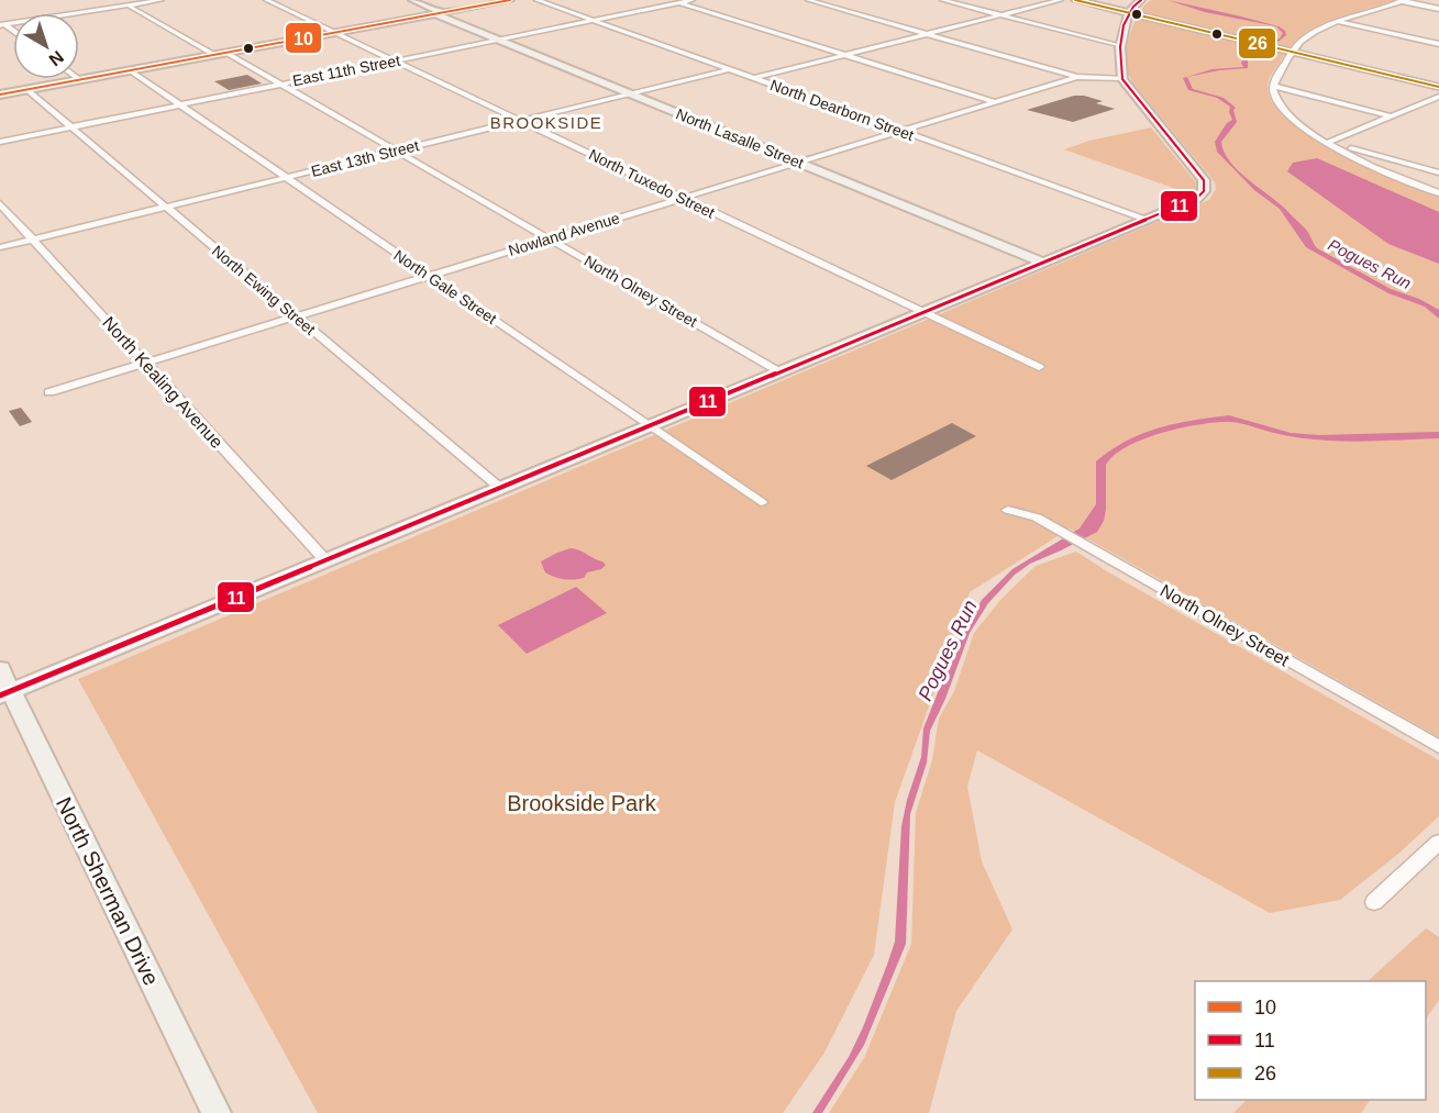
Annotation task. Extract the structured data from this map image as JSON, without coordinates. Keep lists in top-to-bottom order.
{
  "streets": {
    "main road": ["North Lasalle Street", "North Sherman Drive"],
    "street": [
      "East 11th Street",
      "North Dearborn Street",
      "East 13th Street",
      "North Tuxedo Street",
      "Nowland Avenue",
      "North Gale Street",
      "North Ewing Street",
      "North Olney Street",
      "North Kealing Avenue"
    ]
  },
  "crossings": [
    ["East 11th Street", "North Dearborn Street"],
    ["East 11th Street", "North Lasalle Street"],
    ["East 11th Street", "North Tuxedo Street"],
    ["East 11th Street", "North Gale Street"],
    ["East 11th Street", "North Ewing Street"],
    ["East 11th Street", "North Olney Street"],
    ["North Dearborn Street", "East 13th Street"],
    ["North Dearborn Street", "Nowland Avenue"],
    ["North Lasalle Street", "East 13th Street"],
    ["North Lasalle Street", "Nowland Avenue"],
    ["East 13th Street", "North Tuxedo Street"],
    ["East 13th Street", "North Gale Street"],
    ["East 13th Street", "North Ewing Street"],
    ["East 13th Street", "North Olney Street"],
    ["East 13th Street", "North Kealing Avenue"],
    ["North Tuxedo Street", "Nowland Avenue"],
    ["Nowland Avenue", "North Gale Street"],
    ["Nowland Avenue", "North Ewing Street"],
    ["Nowland Avenue", "North Olney Street"],
    ["Nowland Avenue", "North Kealing Avenue"]
  ],
  "districts": ["BROOKSIDE"],
  "water": ["Pogues Run"],
  "parks": ["Brookside Park"],
  "lines": ["transit line 10", "transit line 11", "transit line 26"],
  "legend": ["10", "11", "26"],
  "north": "bottom right"
}
